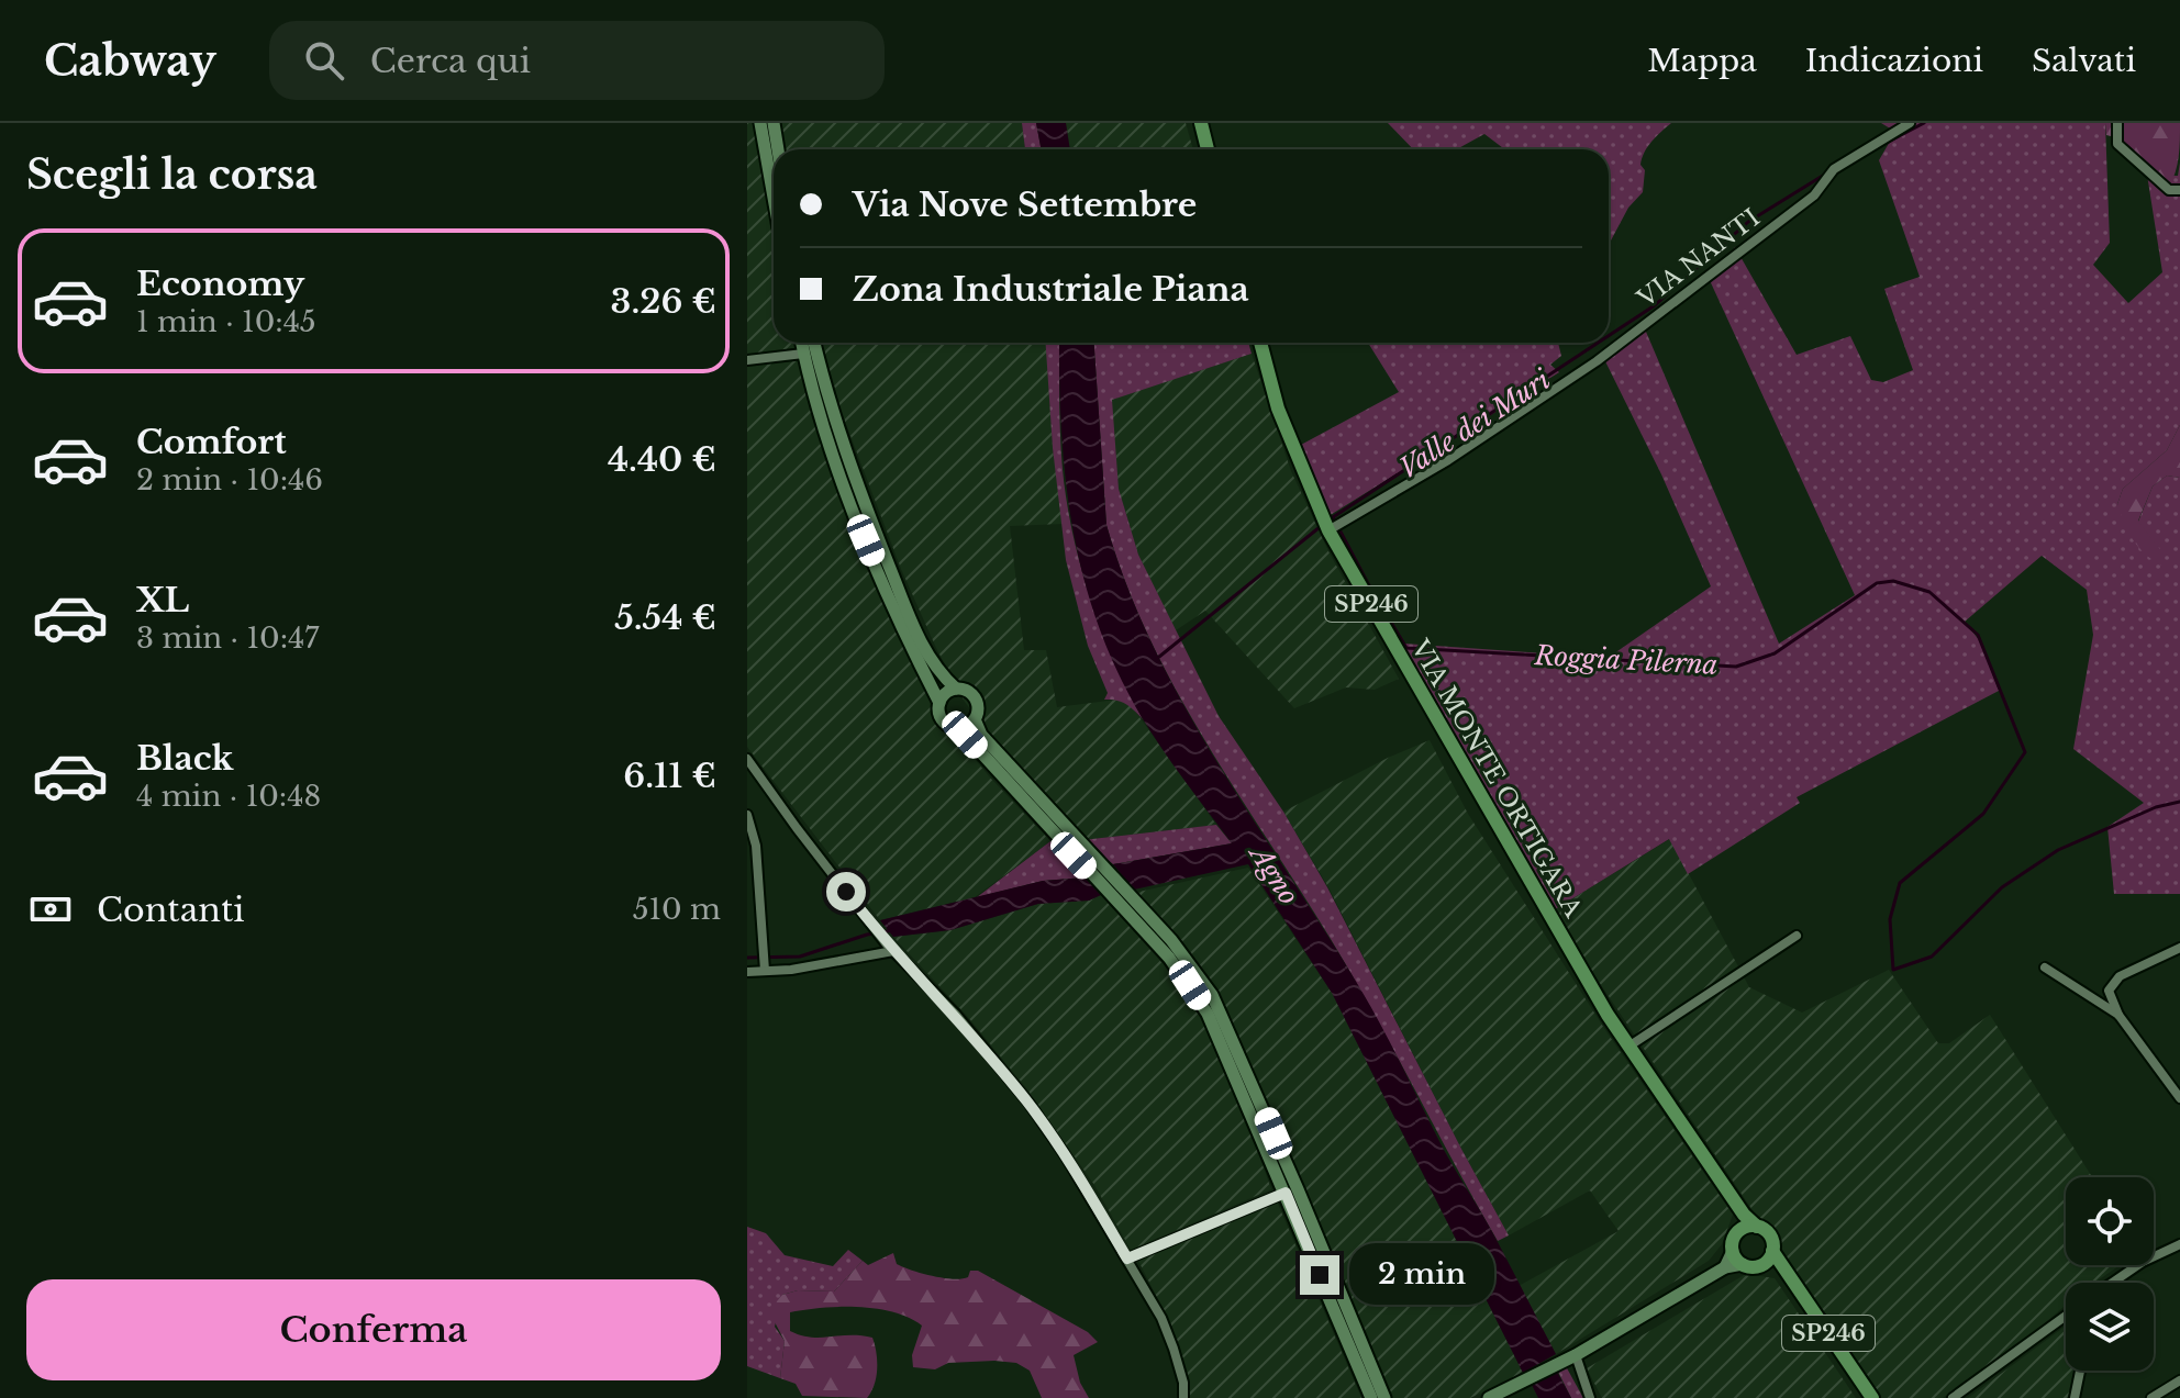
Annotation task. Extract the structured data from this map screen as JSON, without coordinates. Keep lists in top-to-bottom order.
{
  "streets": {
    "main road": ["SP246", "VIA MONTE ORTIGARA"],
    "street": ["VIA NANTI"]
  },
  "crossings": [
    ["VIA NANTI", "VIA MONTE ORTIGARA"],
    ["SP246", "VIA MONTE ORTIGARA"]
  ],
  "water": ["Valle dei Muri", "Roggia Pilerna", "Agno"],
  "page": {
    "header": "Cabway",
    "search": "Cerca qui",
    "nav": ["Mappa", "Indicazioni", "Salvati"],
    "heading": "Scegli la corsa",
    "banner": ["Via Nove Settembre", "Zona Industriale Piana"],
    "list": [
      {
        "name": "Economy",
        "note": "1 min · 10:45",
        "value": "3.26 €"
      },
      {
        "name": "Comfort",
        "note": "2 min · 10:46",
        "value": "4.40 €"
      },
      {
        "name": "XL",
        "note": "3 min · 10:47",
        "value": "5.54 €"
      },
      {
        "name": "Black",
        "note": "4 min · 10:48",
        "value": "6.11 €"
      }
    ],
    "pay": ["Contanti", "510 m"],
    "bubble": "2 min",
    "buttons": "Conferma"
  }
}
